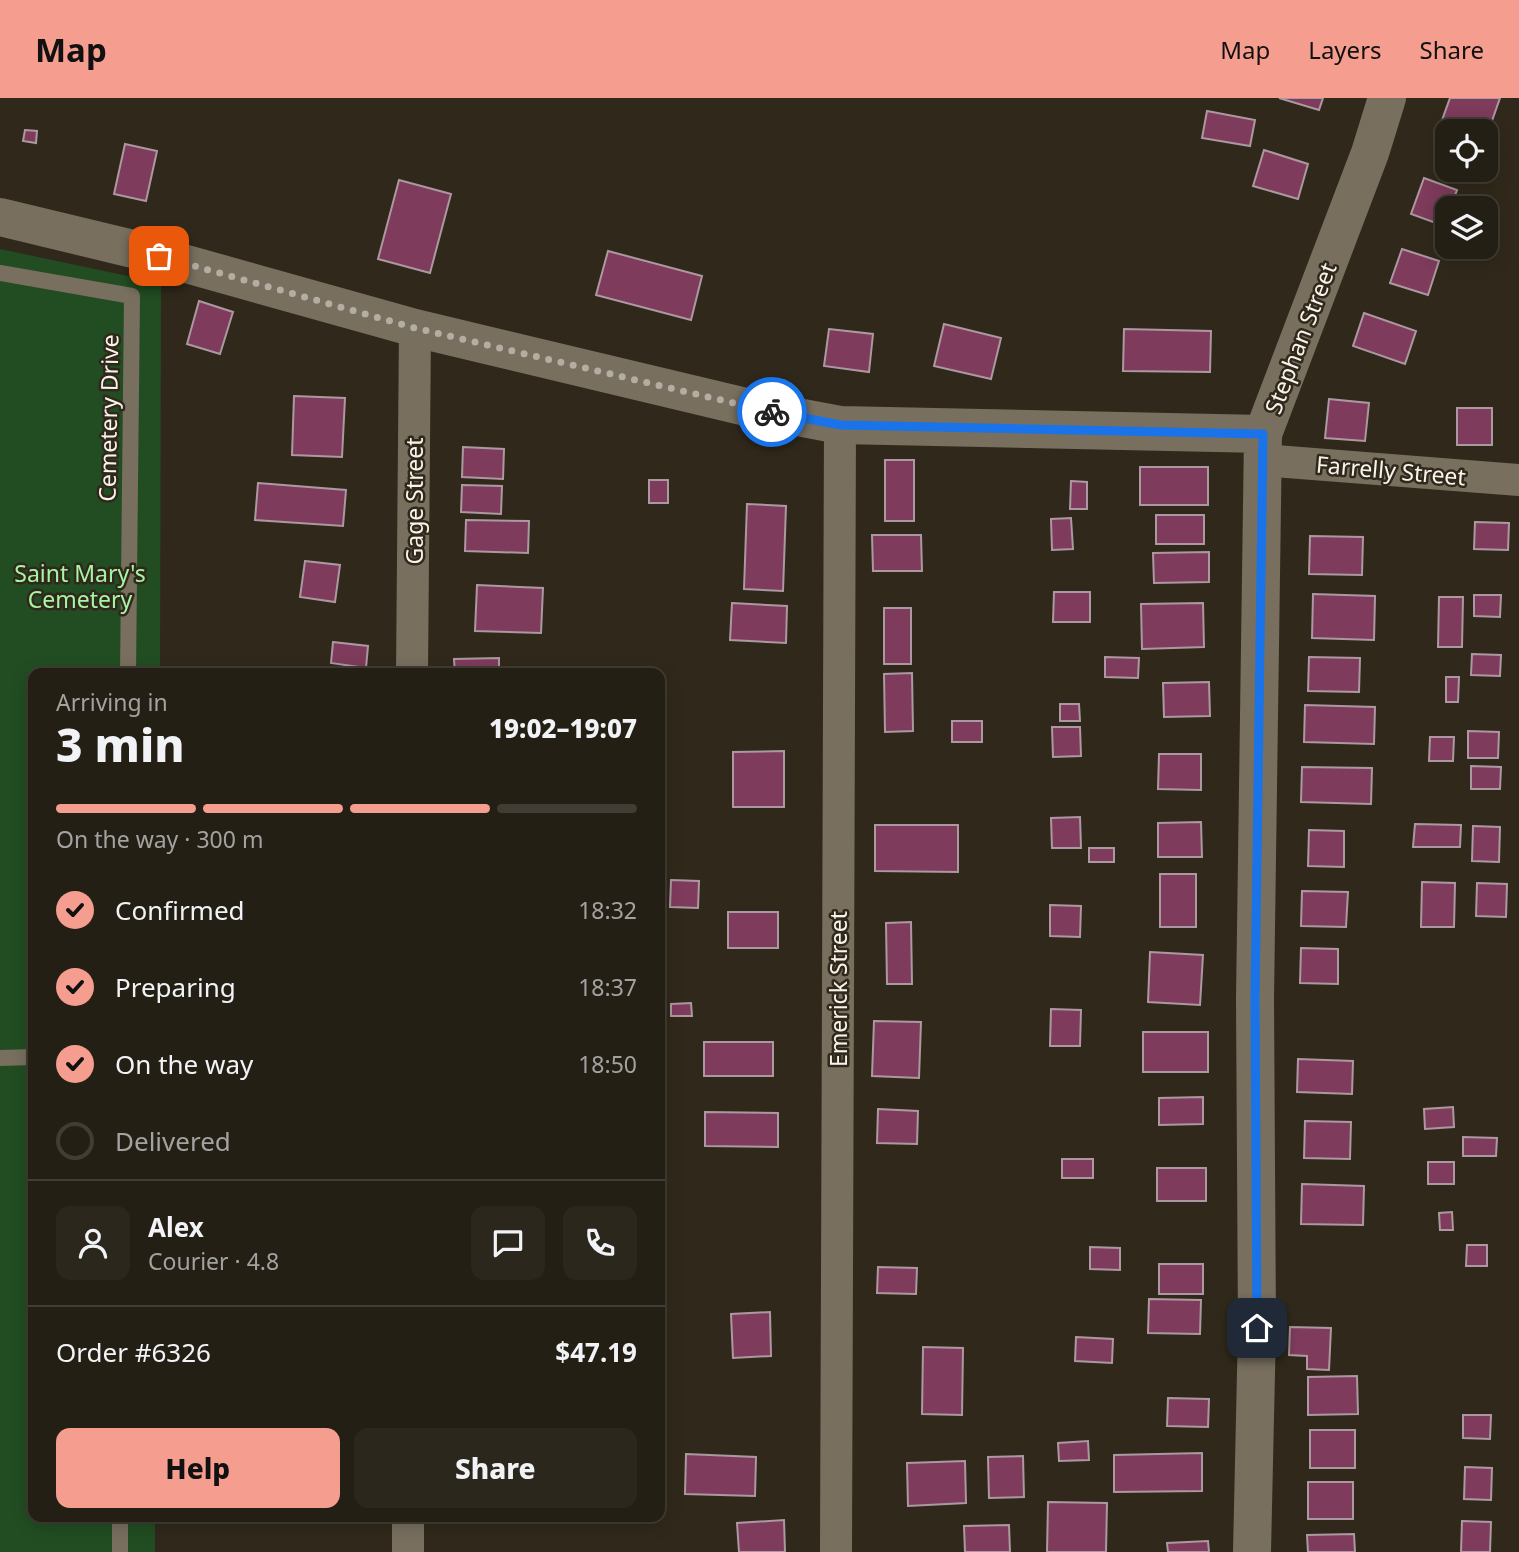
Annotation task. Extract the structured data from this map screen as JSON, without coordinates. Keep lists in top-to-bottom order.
{
  "streets": {
    "street": [
      "Stephan Street",
      "Farrelly Street",
      "Gage Street",
      "Emerick Street"
    ],
    "lane": ["Cemetery Drive"]
  },
  "crossings": [
    ["Stephan Street", "Farrelly Street"],
    ["Farrelly Street", "Gage Street"],
    ["Farrelly Street", "Emerick Street"]
  ],
  "parks": ["Saint Mary's Cemetery"],
  "page": {
    "header": "Map",
    "nav": ["Map", "Layers", "Share"],
    "heading": ["3 min", "Arriving in", "19:02–19:07"],
    "panel": [
      "Alex",
      "Courier · 4.8",
      "Order #6326",
      "$47.19"
    ],
    "bar": "On the way · 300 m",
    "list": [
      ["Confirmed", "18:32"],
      ["Preparing", "18:37"],
      ["On the way", "18:50"],
      "Delivered"
    ],
    "buttons": ["Help", "Share"]
  }
}
